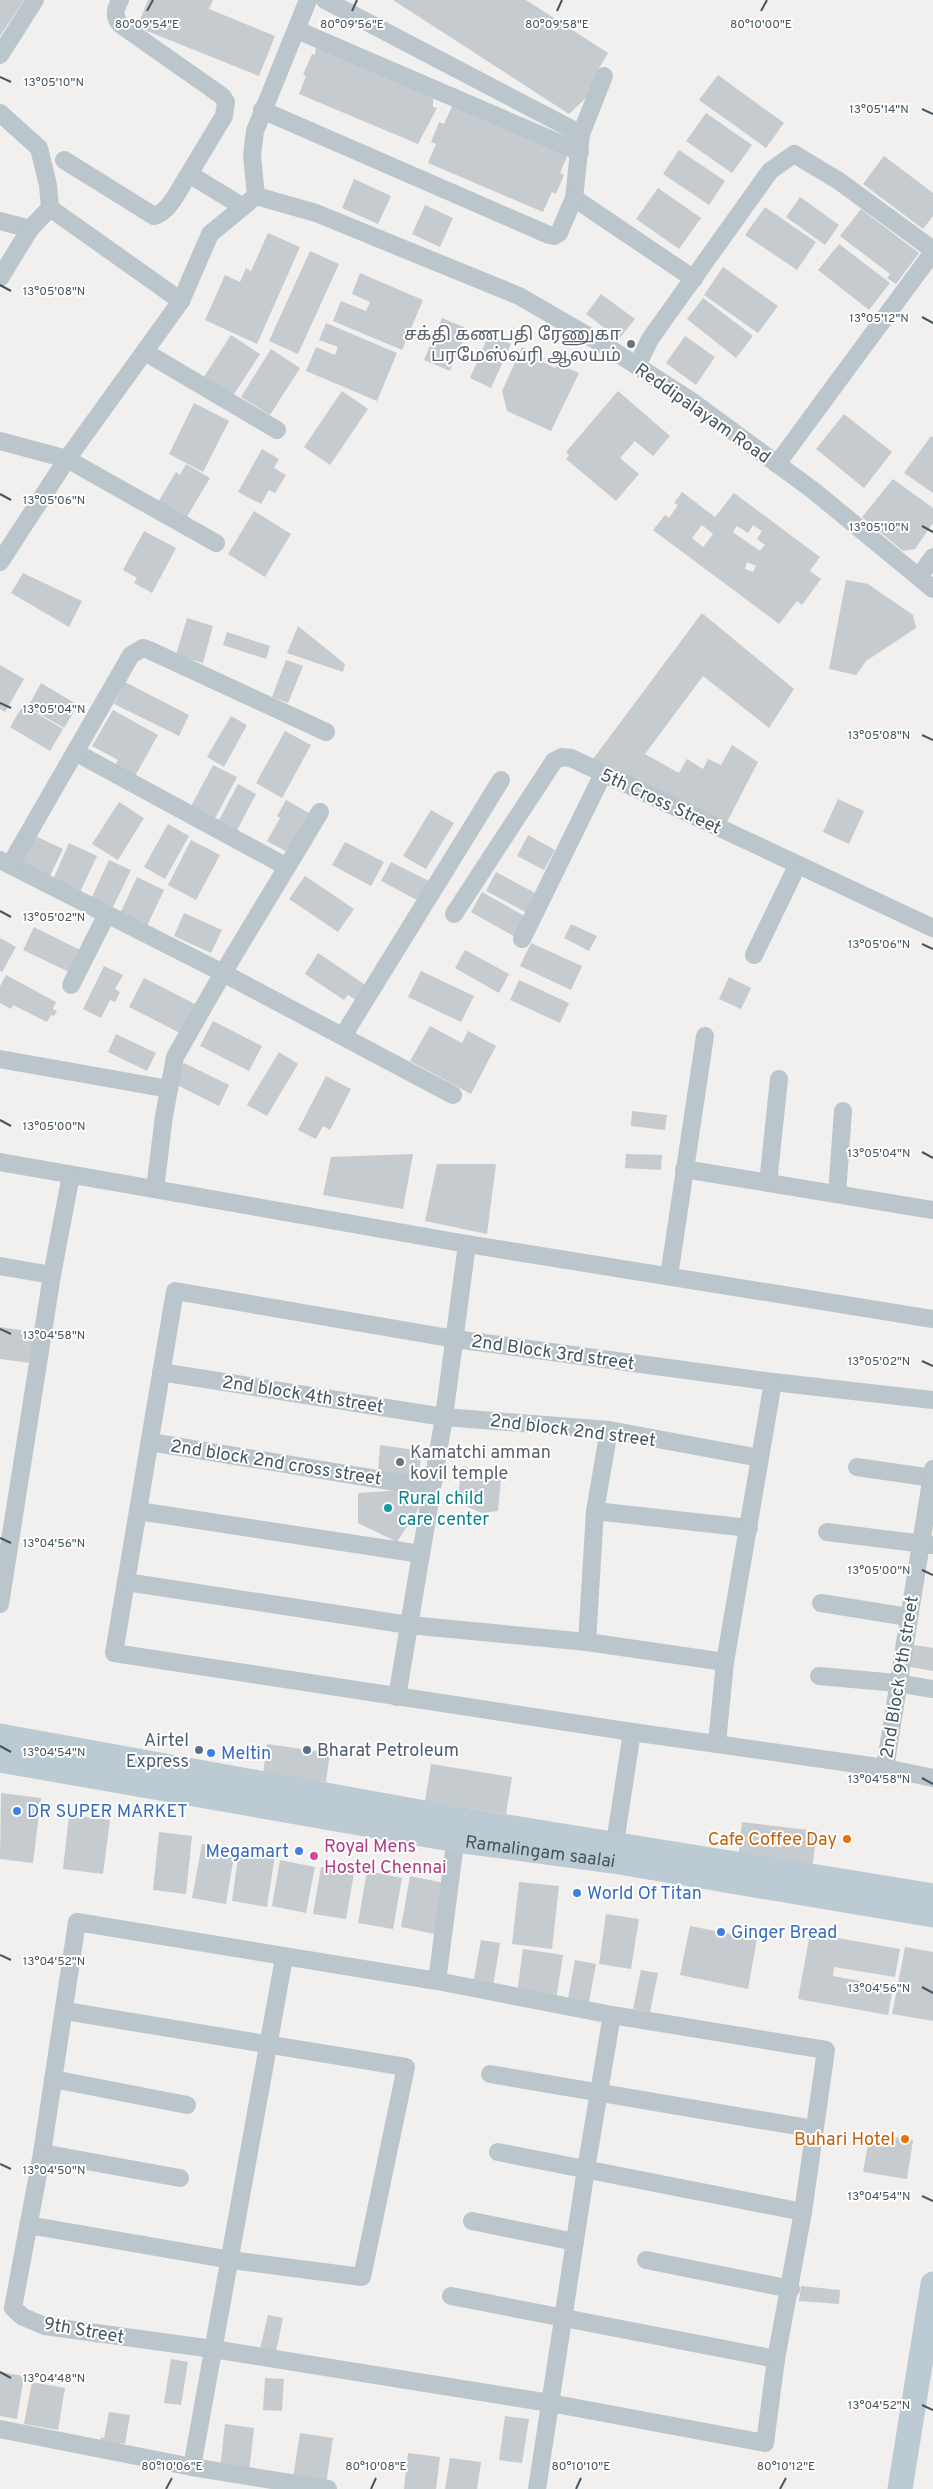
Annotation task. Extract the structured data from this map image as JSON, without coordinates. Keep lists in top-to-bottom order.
{
  "streets": {
    "main road": ["Ramalingam saalai"],
    "street": [
      "Reddipalayam Road",
      "5th Cross Street",
      "2nd Block 3rd street",
      "2nd block 4th street",
      "2nd block 2nd street",
      "2nd block 2nd cross street",
      "2nd Block 9th street",
      "9th Street"
    ]
  },
  "crossings": [
    ["2nd Block 3rd street", "2nd block 4th street"],
    ["2nd block 4th street", "2nd block 2nd street"]
  ],
  "places": [
    "சக்தி கணபதி ரேணுகா பரமேஸ்வரி ஆலயம்",
    "Kamatchi amman kovil temple",
    "Rural child care center",
    "Airtel Express",
    "Bharat Petroleum",
    "Meltin",
    "DR SUPER MARKET",
    "Cafe Coffee Day",
    "Megamart",
    "Royal Mens Hostel Chennai",
    "World Of Titan",
    "Ginger Bread",
    "Buhari Hotel"
  ],
  "coordinates": [
    "80°09'54\"E",
    "80°09'56\"E",
    "80°09'58\"E",
    "80°10'00\"E",
    "13°05'10\"N",
    "13°05'14\"N",
    "13°05'08\"N",
    "13°05'12\"N",
    "13°05'06\"N",
    "13°05'04\"N",
    "13°05'02\"N",
    "13°05'00\"N",
    "13°04'58\"N",
    "13°04'56\"N",
    "13°04'54\"N",
    "13°04'52\"N",
    "13°04'50\"N",
    "13°04'48\"N",
    "80°10'06\"E",
    "80°10'08\"E",
    "80°10'10\"E",
    "80°10'12\"E"
  ]
}
